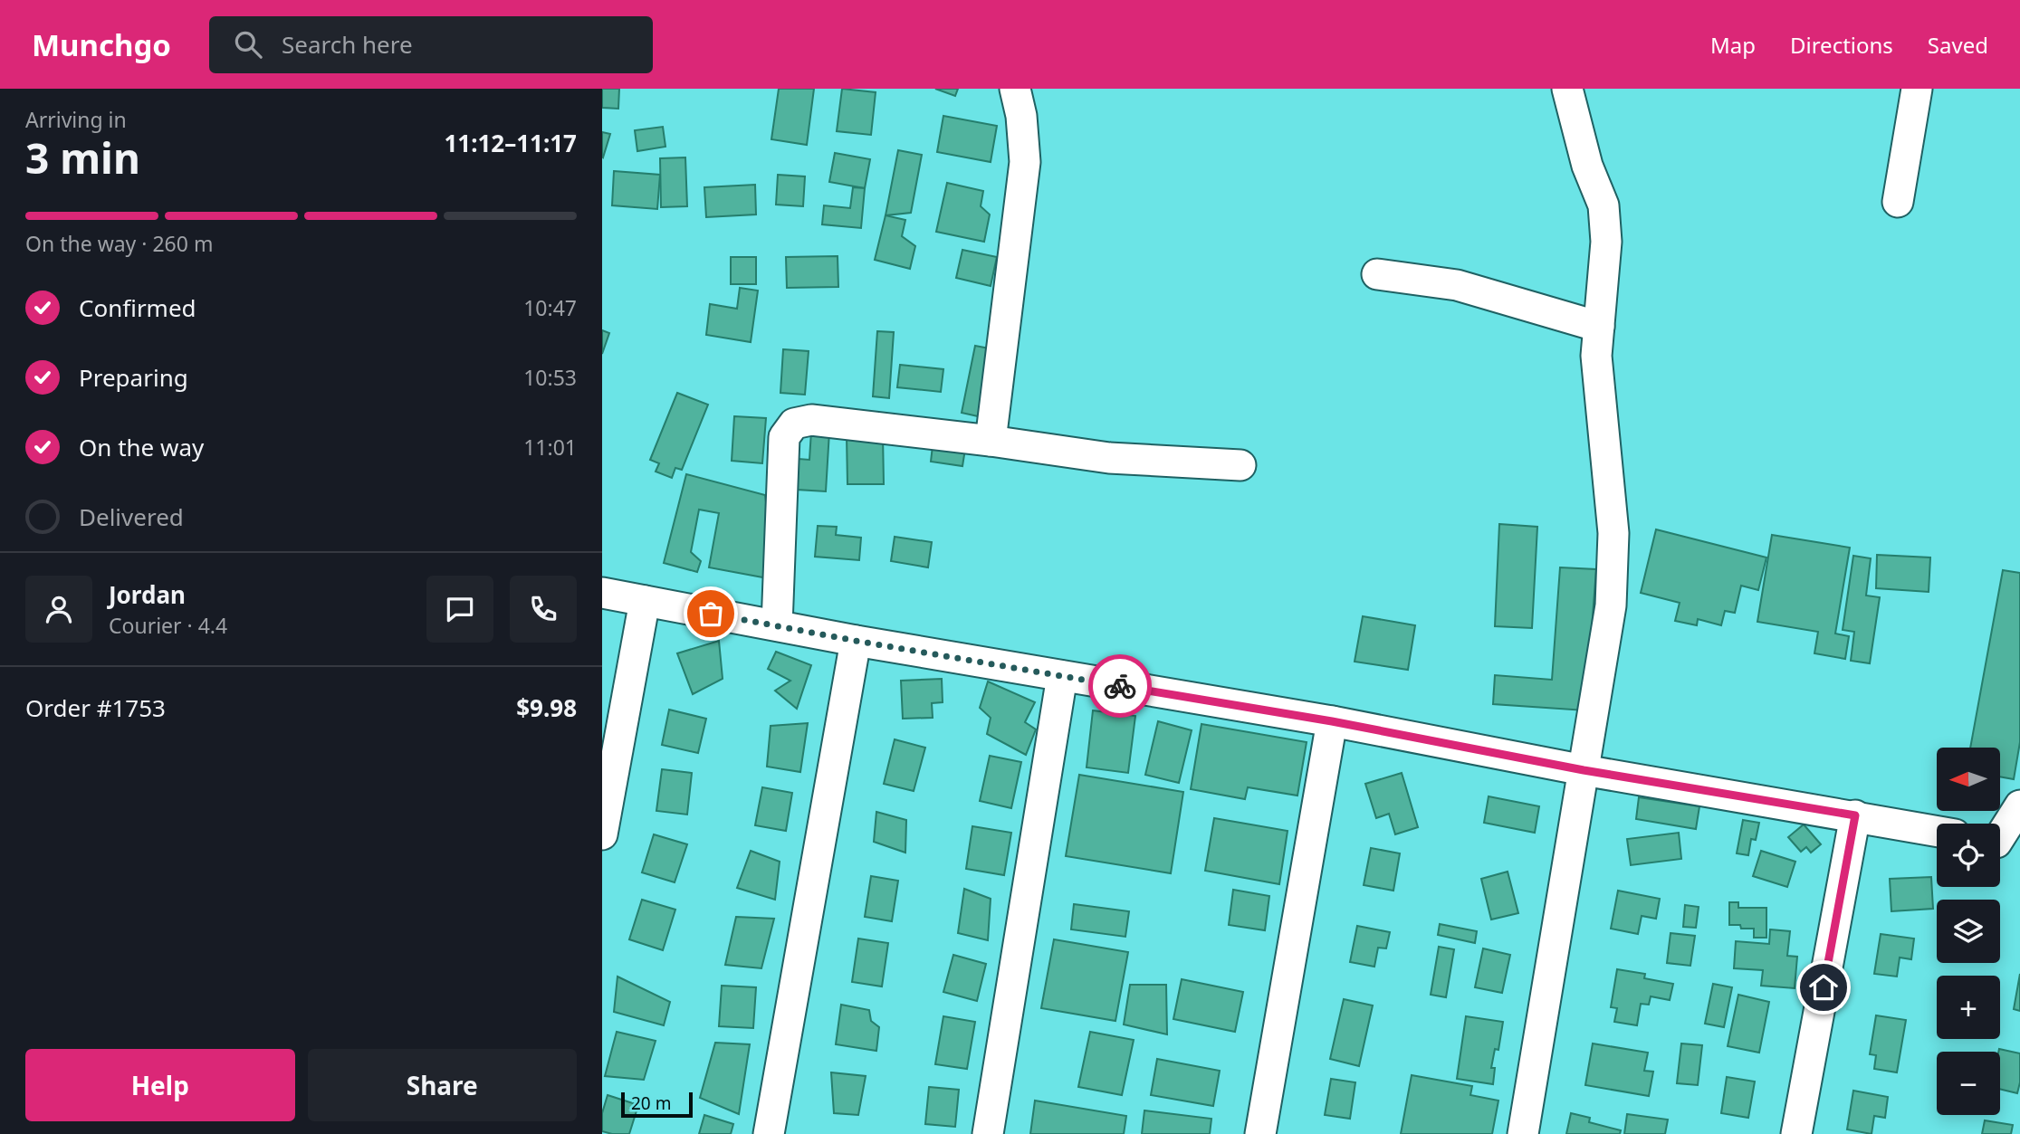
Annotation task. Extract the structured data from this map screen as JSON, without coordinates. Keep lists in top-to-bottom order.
{
  "scale_bar": "20 m",
  "north": "left",
  "page": {
    "header": "Munchgo",
    "search": "Search here",
    "nav": ["Map", "Directions", "Saved"],
    "heading": ["3 min", "Arriving in", "11:12–11:17"],
    "panel": [
      "Jordan",
      "Courier · 4.4",
      "Order #1753",
      "$9.98"
    ],
    "bar": "On the way · 260 m",
    "list": [
      ["Confirmed", "10:47"],
      ["Preparing", "10:53"],
      ["On the way", "11:01"],
      "Delivered"
    ],
    "map_buttons": ["+", "−"],
    "buttons": ["Help", "Share"],
    "scale": "20 m"
  }
}
